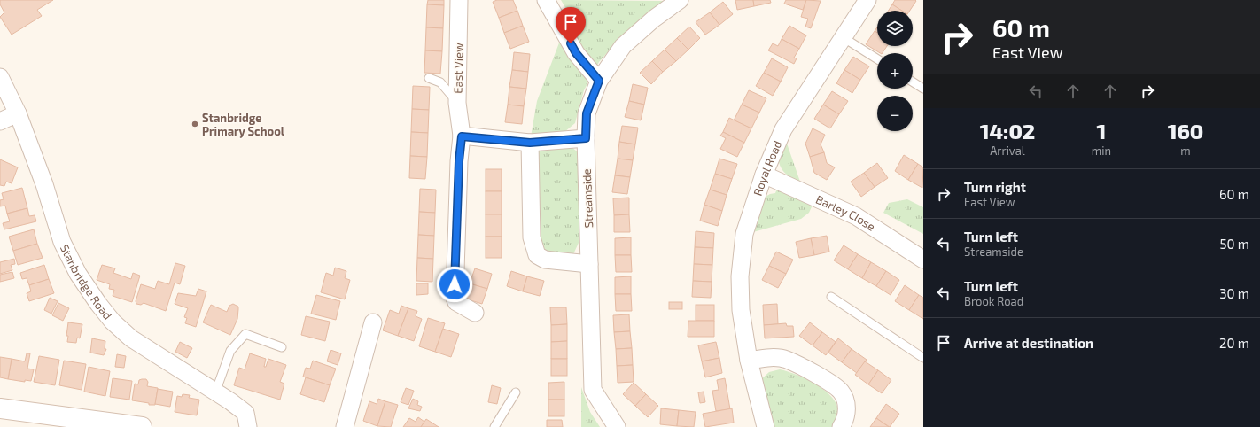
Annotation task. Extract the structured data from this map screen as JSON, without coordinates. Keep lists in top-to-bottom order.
{
  "streets": {
    "street": [
      "East View",
      "Royal Road",
      "Streamside",
      "Barley Close",
      "Stanbridge Road"
    ]
  },
  "crossings": [
    ["Royal Road", "Barley Close"]
  ],
  "places": ["Stanbridge Primary School"],
  "page": {
    "turn": ["60 m", "East View"],
    "map_buttons": ["+", "−"],
    "eta": [
      "14:02",
      "Arrival",
      "1",
      "min",
      "160",
      "m"
    ],
    "list": [
      {
        "name": "Turn right",
        "note": "East View",
        "value": "60 m"
      },
      {
        "name": "Turn left",
        "note": "Streamside",
        "value": "50 m"
      },
      {
        "name": "Turn left",
        "note": "Brook Road",
        "value": "30 m"
      },
      {
        "name": "Arrive at destination",
        "value": "20 m"
      }
    ]
  }
}
